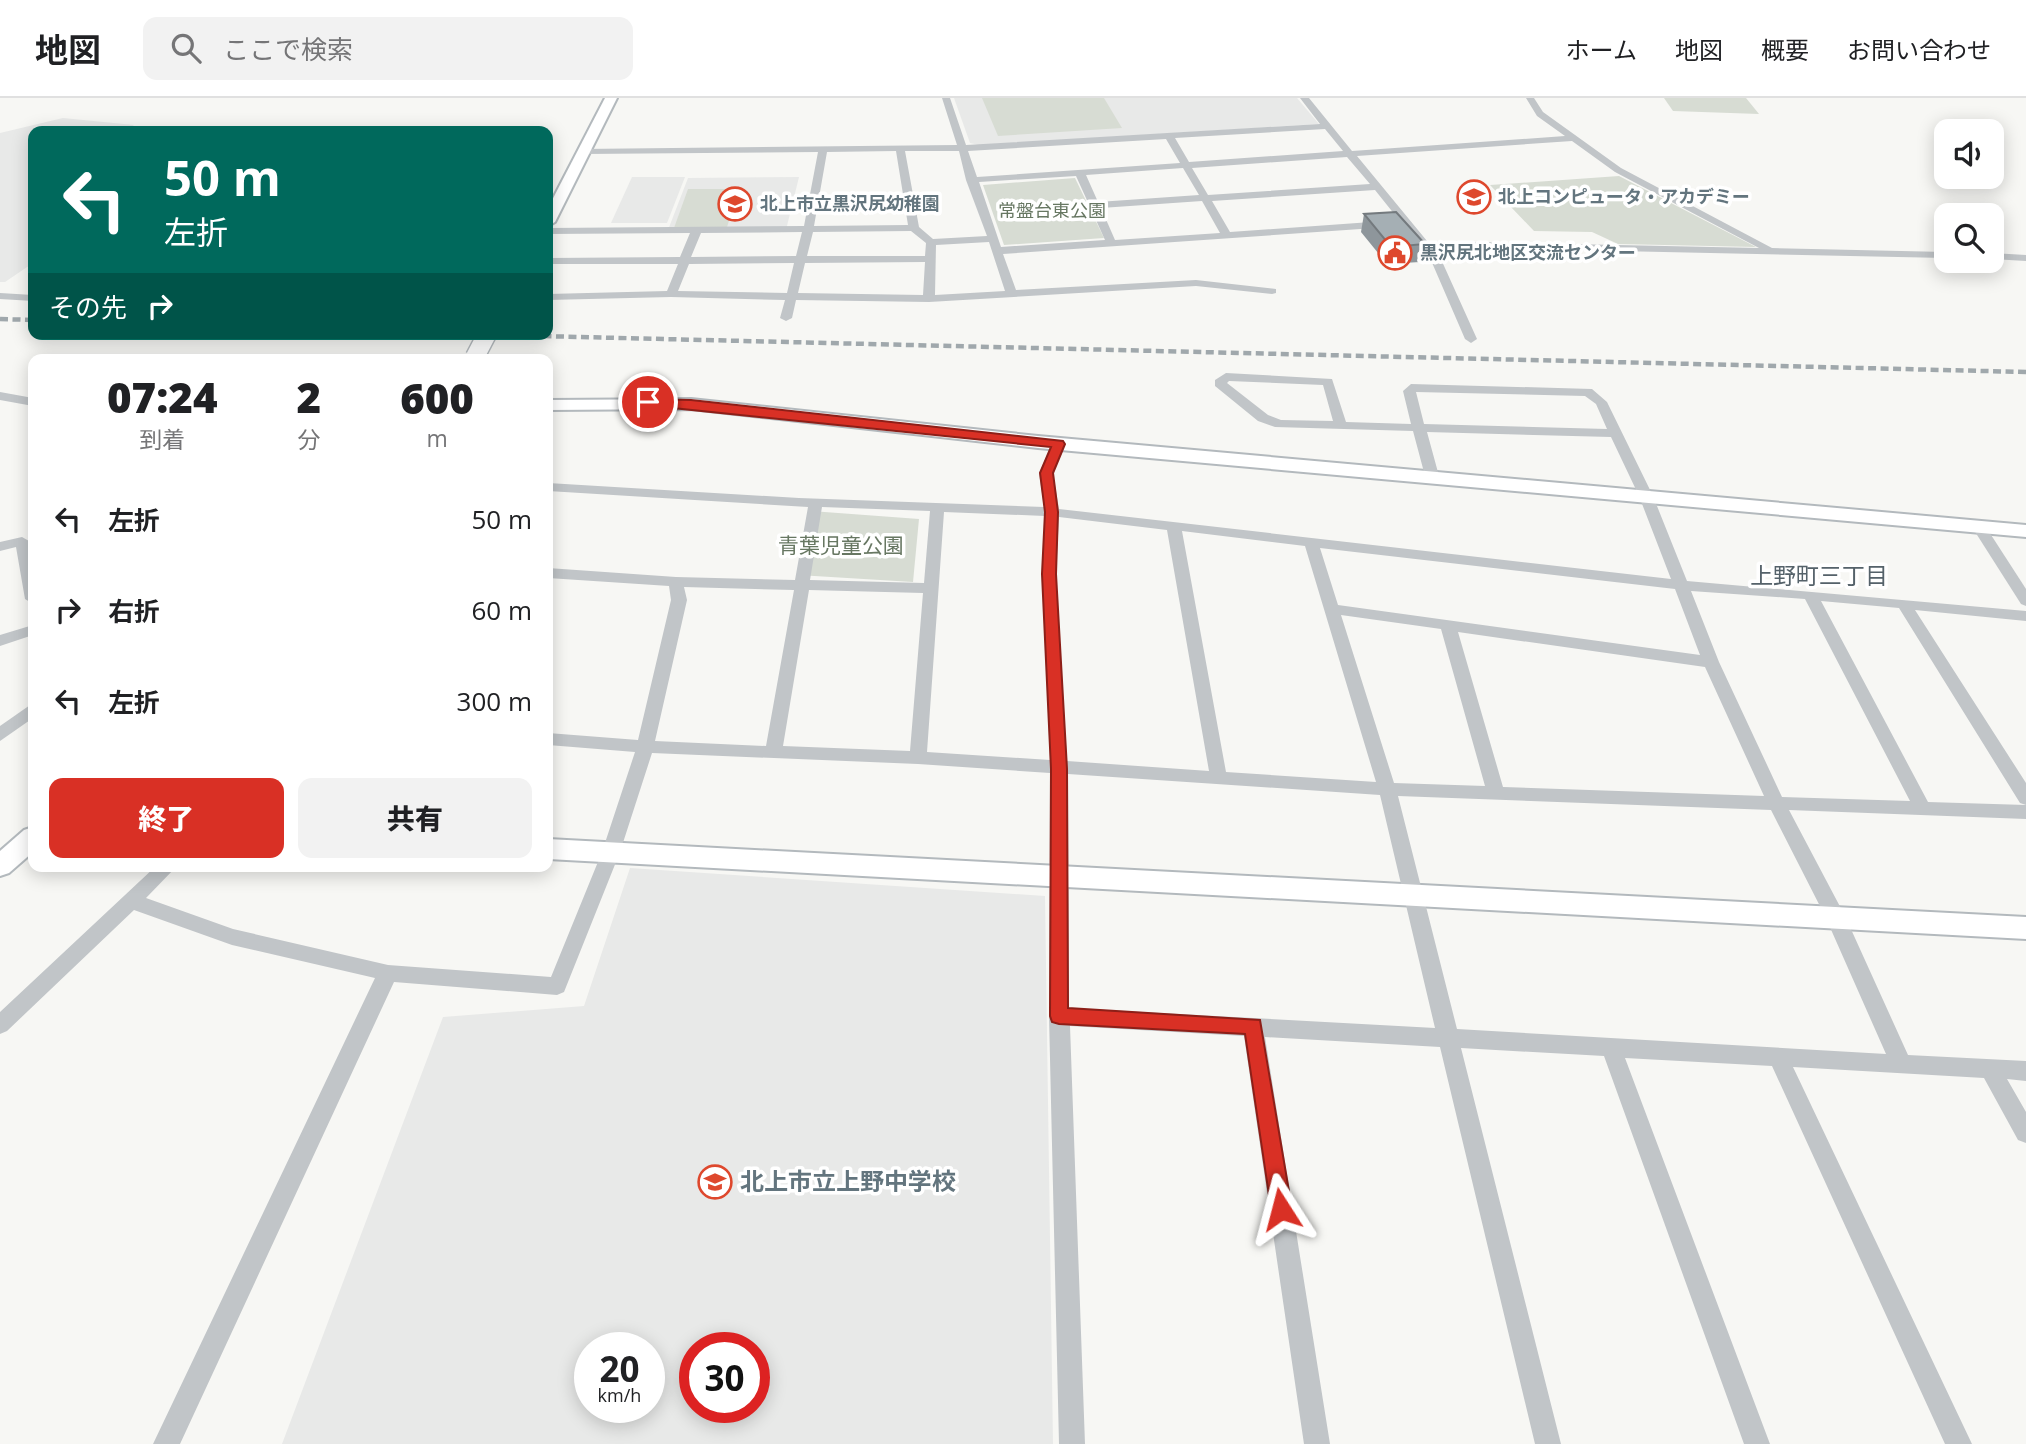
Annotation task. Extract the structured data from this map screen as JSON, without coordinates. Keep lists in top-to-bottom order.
{
  "districts": ["上野町三丁目"],
  "parks": ["常盤台東公園", "青葉児童公園"],
  "places": {
    "school or university": ["北上コンピュータ・アカデミー", "北上市立黒沢尻幼稚園", "北上市立上野中学校"],
    "public building": ["黒沢尻北地区交流センター"]
  },
  "page": {
    "header": "地図",
    "search": "ここで検索",
    "nav": [
      "ホーム",
      "地図",
      "概要",
      "お問い合わせ"
    ],
    "turn": ["50 m", "左折"],
    "then": "その先",
    "eta": [
      "07:24",
      "到着",
      "2",
      "分",
      "600",
      "m"
    ],
    "list": [
      {
        "name": "左折",
        "value": "50 m"
      },
      {
        "name": "右折",
        "value": "60 m"
      },
      {
        "name": "左折",
        "value": "300 m"
      }
    ],
    "buttons": ["終了", "共有"],
    "speed": "20 km/h",
    "limit": "30"
  }
}
